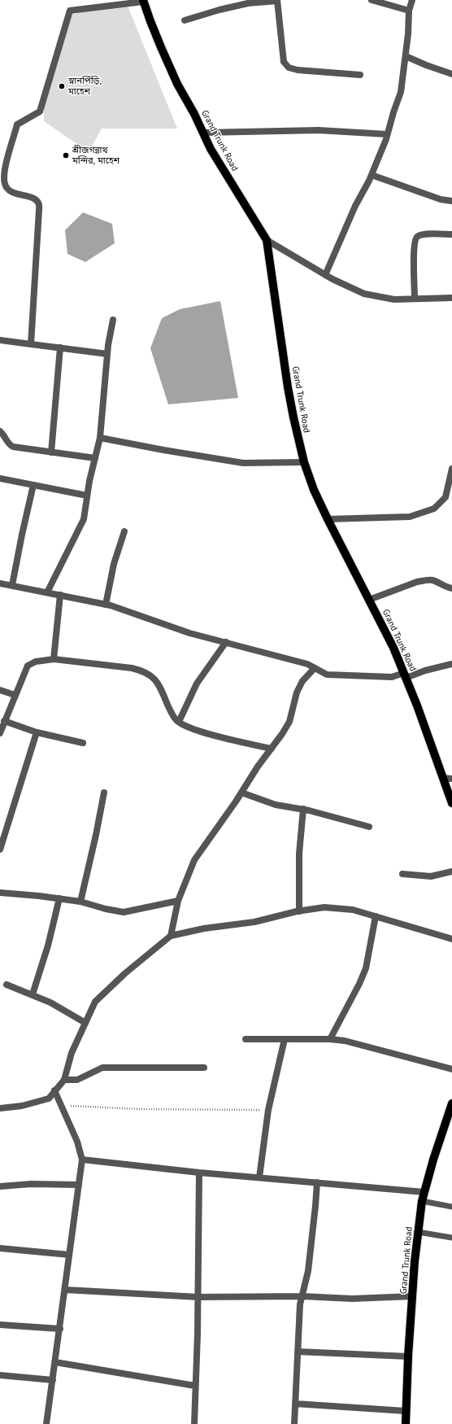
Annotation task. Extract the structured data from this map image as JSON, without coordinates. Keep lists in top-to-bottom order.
{
  "streets": {
    "main road": ["Grand Trunk Road"]
  },
  "places": ["স্নানপিঁড়ি, মাহেশ", "শ্রীজগন্নাথ মন্দির, মাহেশ"]
}
